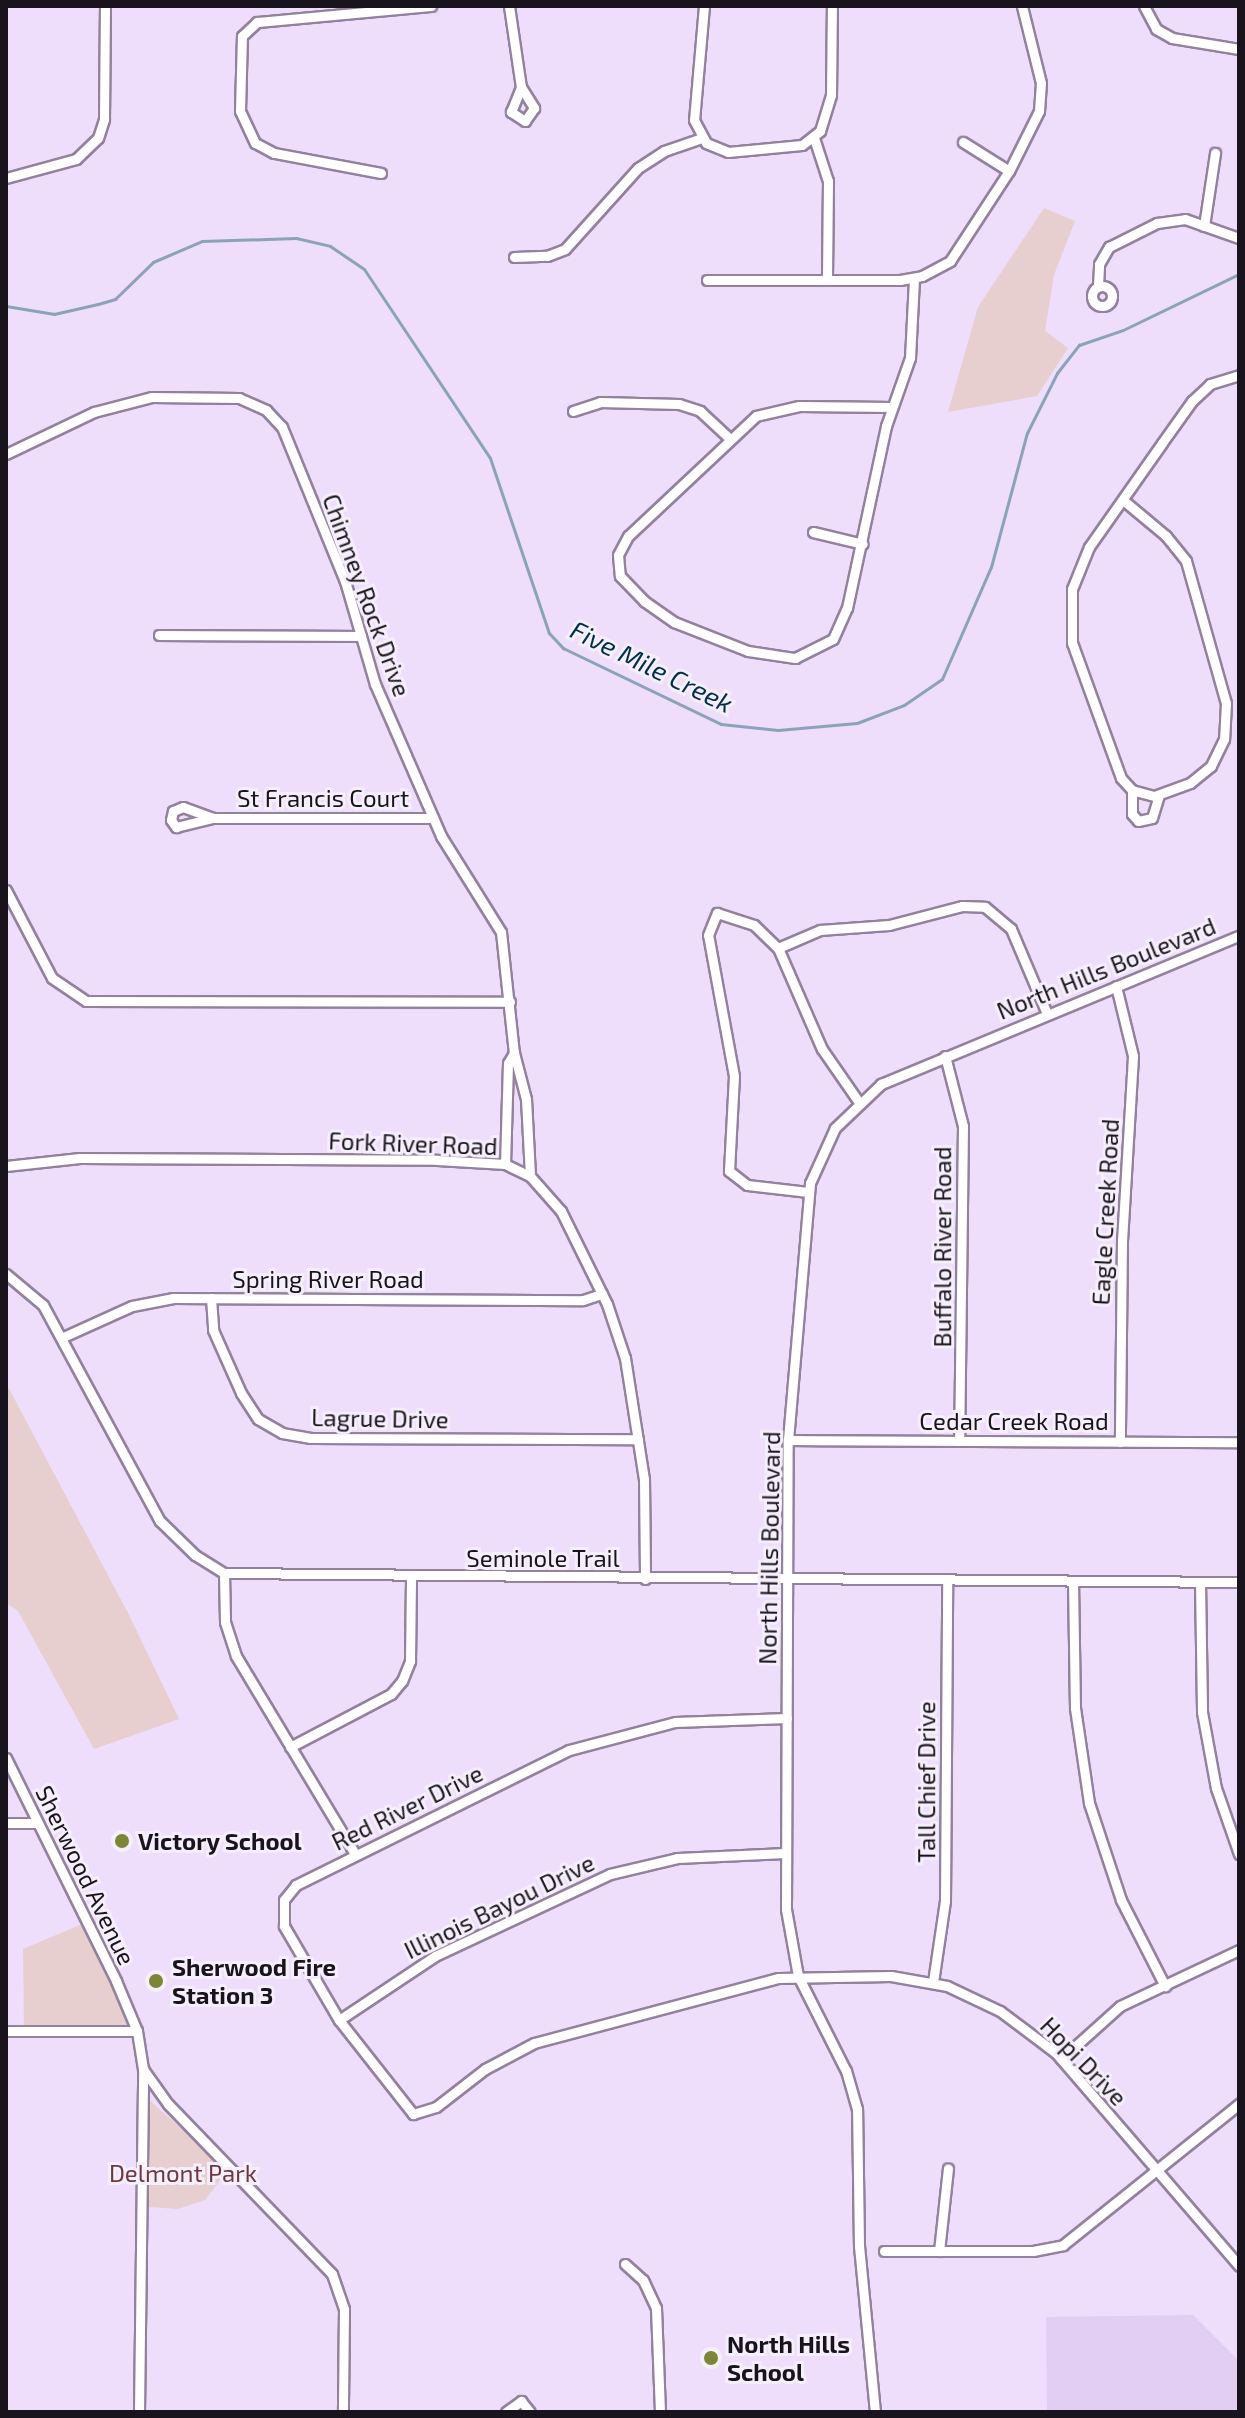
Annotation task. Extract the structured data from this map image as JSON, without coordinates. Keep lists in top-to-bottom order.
{
  "streets": {
    "street": [
      "Chimney Rock Drive",
      "St Francis Court",
      "North Hills Boulevard",
      "Fork River Road",
      "Eagle Creek Road",
      "Buffalo River Road",
      "Spring River Road",
      "Lagrue Drive",
      "Cedar Creek Road",
      "Seminole Trail",
      "Tall Chief Drive",
      "Red River Drive",
      "Sherwood Avenue",
      "Illinois Bayou Drive",
      "Hopi Drive"
    ]
  },
  "crossings": [
    ["Chimney Rock Drive", "St Francis Court"],
    ["Chimney Rock Drive", "Fork River Road"],
    ["North Hills Boulevard", "Eagle Creek Road"],
    ["North Hills Boulevard", "Buffalo River Road"],
    ["North Hills Boulevard", "Cedar Creek Road"],
    ["North Hills Boulevard", "Seminole Trail"],
    ["North Hills Boulevard", "Red River Drive"],
    ["North Hills Boulevard", "Illinois Bayou Drive"],
    ["North Hills Boulevard", "Hopi Drive"],
    ["Fork River Road", "Spring River Road"],
    ["Fork River Road", "Lagrue Drive"],
    ["Fork River Road", "Seminole Trail"],
    ["Eagle Creek Road", "Cedar Creek Road"],
    ["Buffalo River Road", "Cedar Creek Road"],
    ["Spring River Road", "Lagrue Drive"],
    ["Seminole Trail", "Tall Chief Drive"],
    ["Tall Chief Drive", "Hopi Drive"],
    ["Red River Drive", "Illinois Bayou Drive"],
    ["Red River Drive", "Hopi Drive"]
  ],
  "water": ["Five Mile Creek"],
  "parks": ["Delmont Park"],
  "places": ["Victory School", "Sherwood Fire Station 3", "North Hills School"]
}
